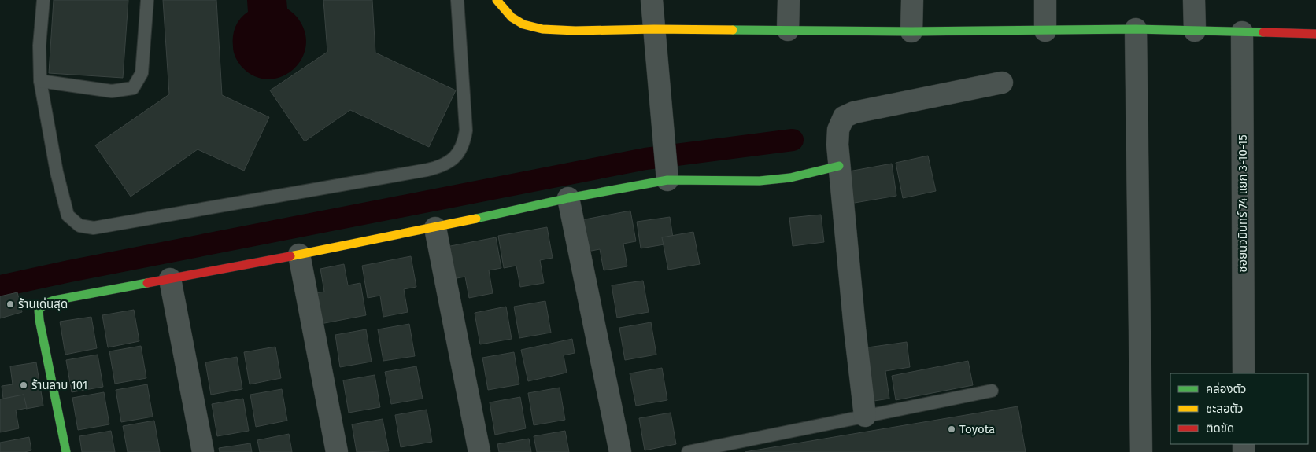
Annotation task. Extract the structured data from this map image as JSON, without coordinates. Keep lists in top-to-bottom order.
{
  "streets": {
    "street": ["ซอยนวมินทร์ 74 แยก 3-10-15"]
  },
  "places": ["ร้านเด่นสุด", "ร้านลาบ 101", "Toyota"],
  "legend": ["คล่องตัว", "ชะลอตัว", "ติดขัด"]
}
